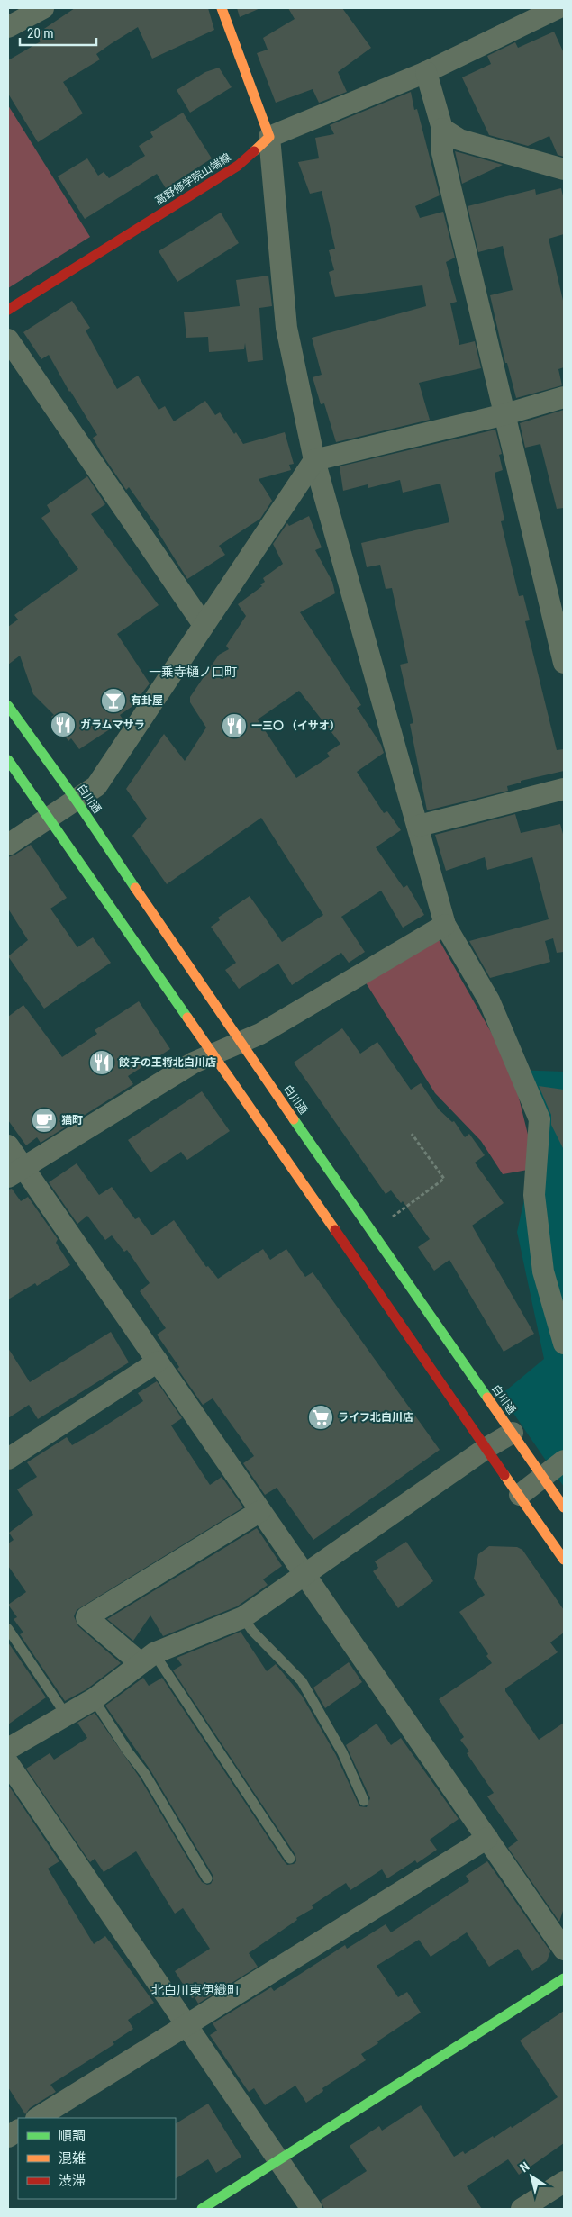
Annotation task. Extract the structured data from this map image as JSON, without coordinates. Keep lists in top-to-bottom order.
{
  "streets": {
    "main road": ["高野修学院山端線", "白川通"]
  },
  "districts": ["一乗寺樋ノ口町", "北白川東伊織町"],
  "places": {
    "bar": ["有卦屋"],
    "restaurant": ["ガラムマサラ", "一三〇 （イサオ）", "餃子の王将北白川店"],
    "cafe": ["猫町"],
    "supermarket": ["ライフ北白川店"]
  },
  "legend": ["順調", "混雑", "渋滞"],
  "scale_bar": "20 m",
  "north": "top left"
}
